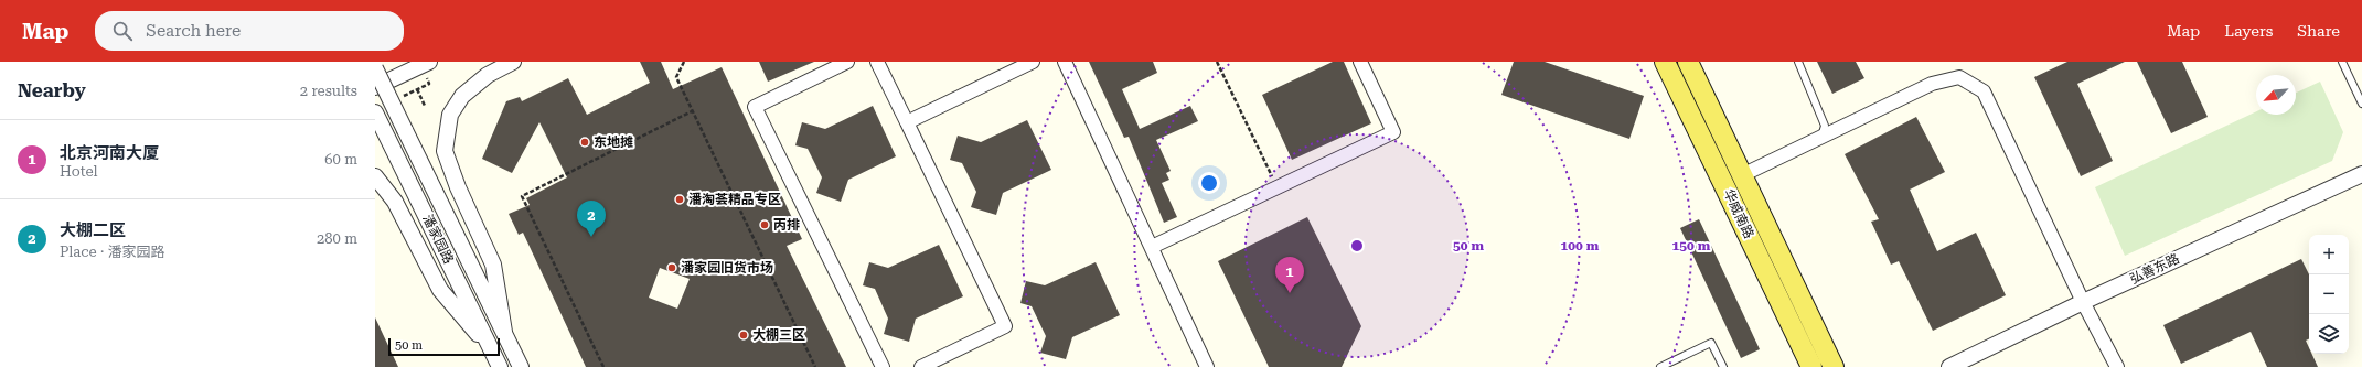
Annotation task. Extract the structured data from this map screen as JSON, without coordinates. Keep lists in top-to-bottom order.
{
  "streets": {
    "main road": ["华威南路"],
    "street": ["潘家园路", "弘善东路"]
  },
  "places": [
    "东地摊",
    "潘淘荟精品专区",
    "丙排",
    "潘家园旧货市场",
    "大棚三区"
  ],
  "scale_bar": "50 m",
  "north": "bottom left",
  "page": {
    "header": "Map",
    "search": "Search here",
    "nav": ["Map", "Layers", "Share"],
    "heading": ["Nearby", "2 results"],
    "list": [
      {
        "mark": "1",
        "name": "北京河南大厦",
        "note": "Hotel",
        "value": "60 m"
      },
      {
        "mark": "2",
        "name": "大棚二区",
        "note": "Place · 潘家园路",
        "value": "280 m"
      }
    ],
    "pins": ["2", "1"],
    "map_buttons": ["+", "−"],
    "scale": "50 m"
  },
  "rings": ["50 m", "100 m", "150 m"]
}
